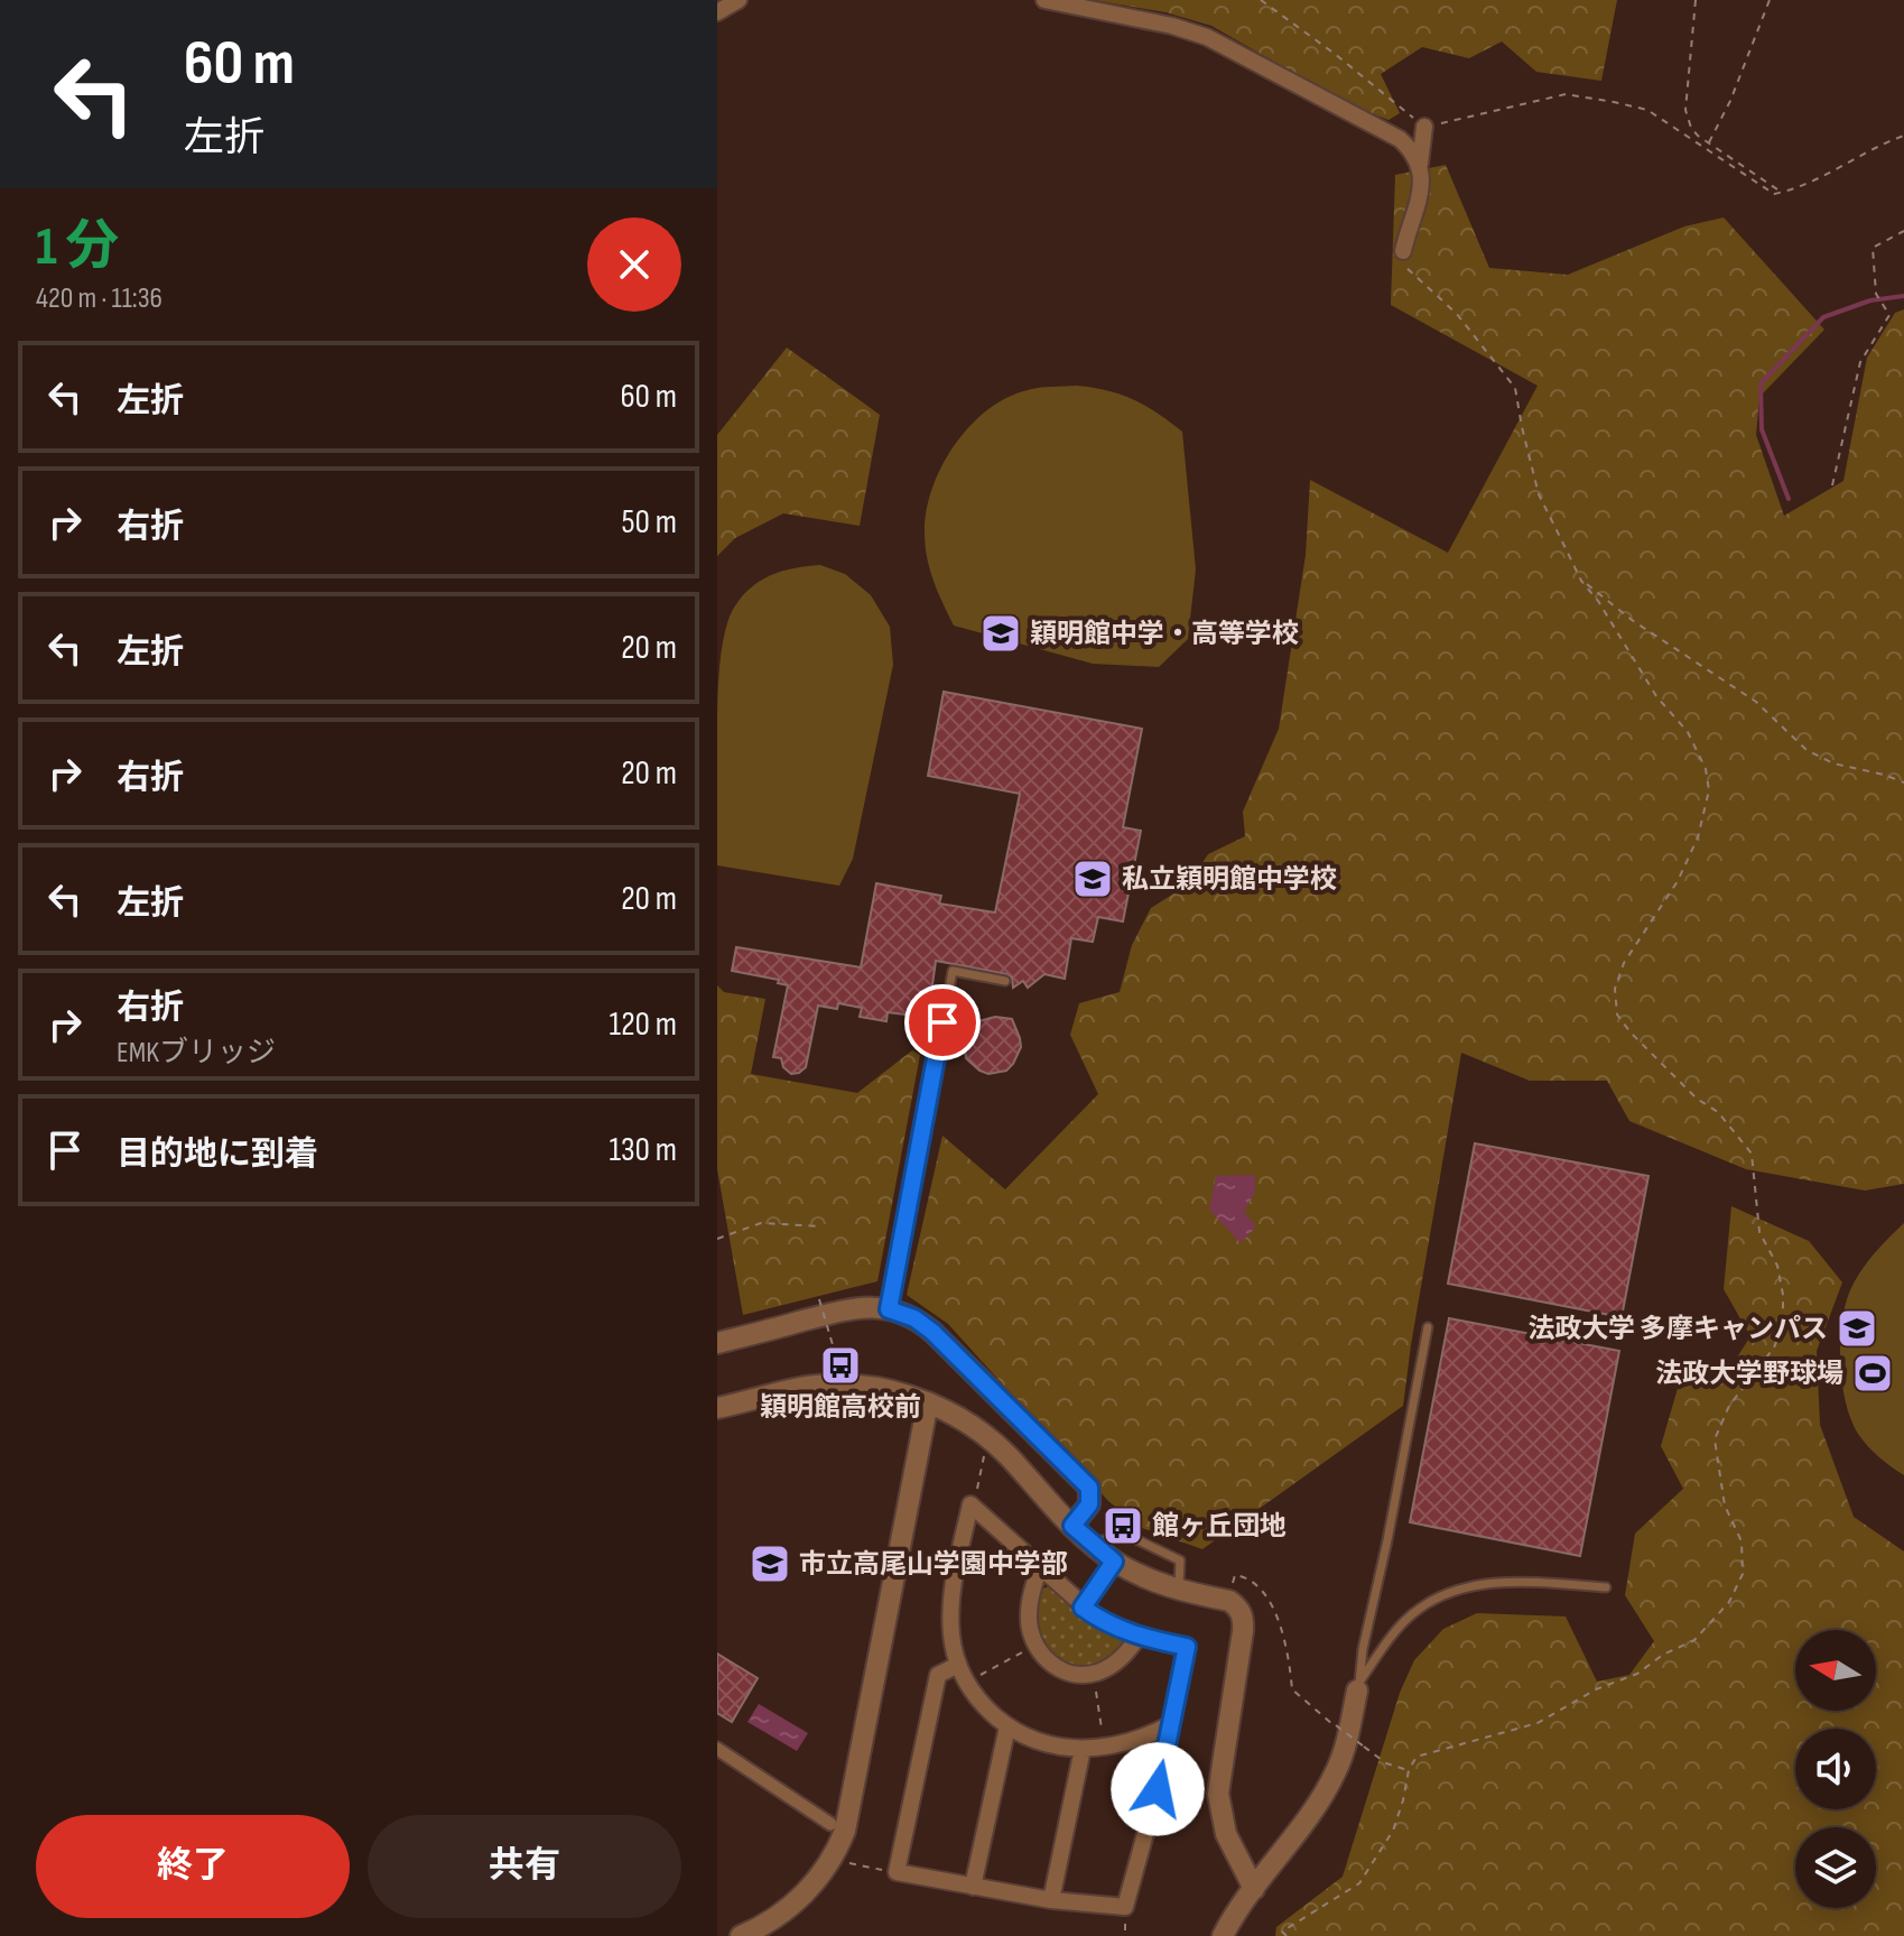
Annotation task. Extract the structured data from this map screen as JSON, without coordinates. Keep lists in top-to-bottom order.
{
  "places": {
    "school or university": [
      "穎明館中学・高等学校",
      "私立穎明館中学校",
      "法政大学 多摩キャンパス",
      "市立高尾山学園中学部"
    ],
    "bus stop": ["穎明館高校前", "館ヶ丘団地"],
    "sports": ["法政大学野球場"]
  },
  "north": "left",
  "page": {
    "turn": ["60 m", "左折"],
    "heading": ["1 分", "420 m · 11:36"],
    "list": [
      {
        "name": "左折",
        "value": "60 m"
      },
      {
        "name": "右折",
        "value": "50 m"
      },
      {
        "name": "左折",
        "value": "20 m"
      },
      {
        "name": "右折",
        "value": "20 m"
      },
      {
        "name": "左折",
        "value": "20 m"
      },
      {
        "name": "右折",
        "note": "EMKブリッジ",
        "value": "120 m"
      },
      {
        "name": "目的地に到着",
        "value": "130 m"
      }
    ],
    "buttons": ["終了", "共有"]
  }
}
